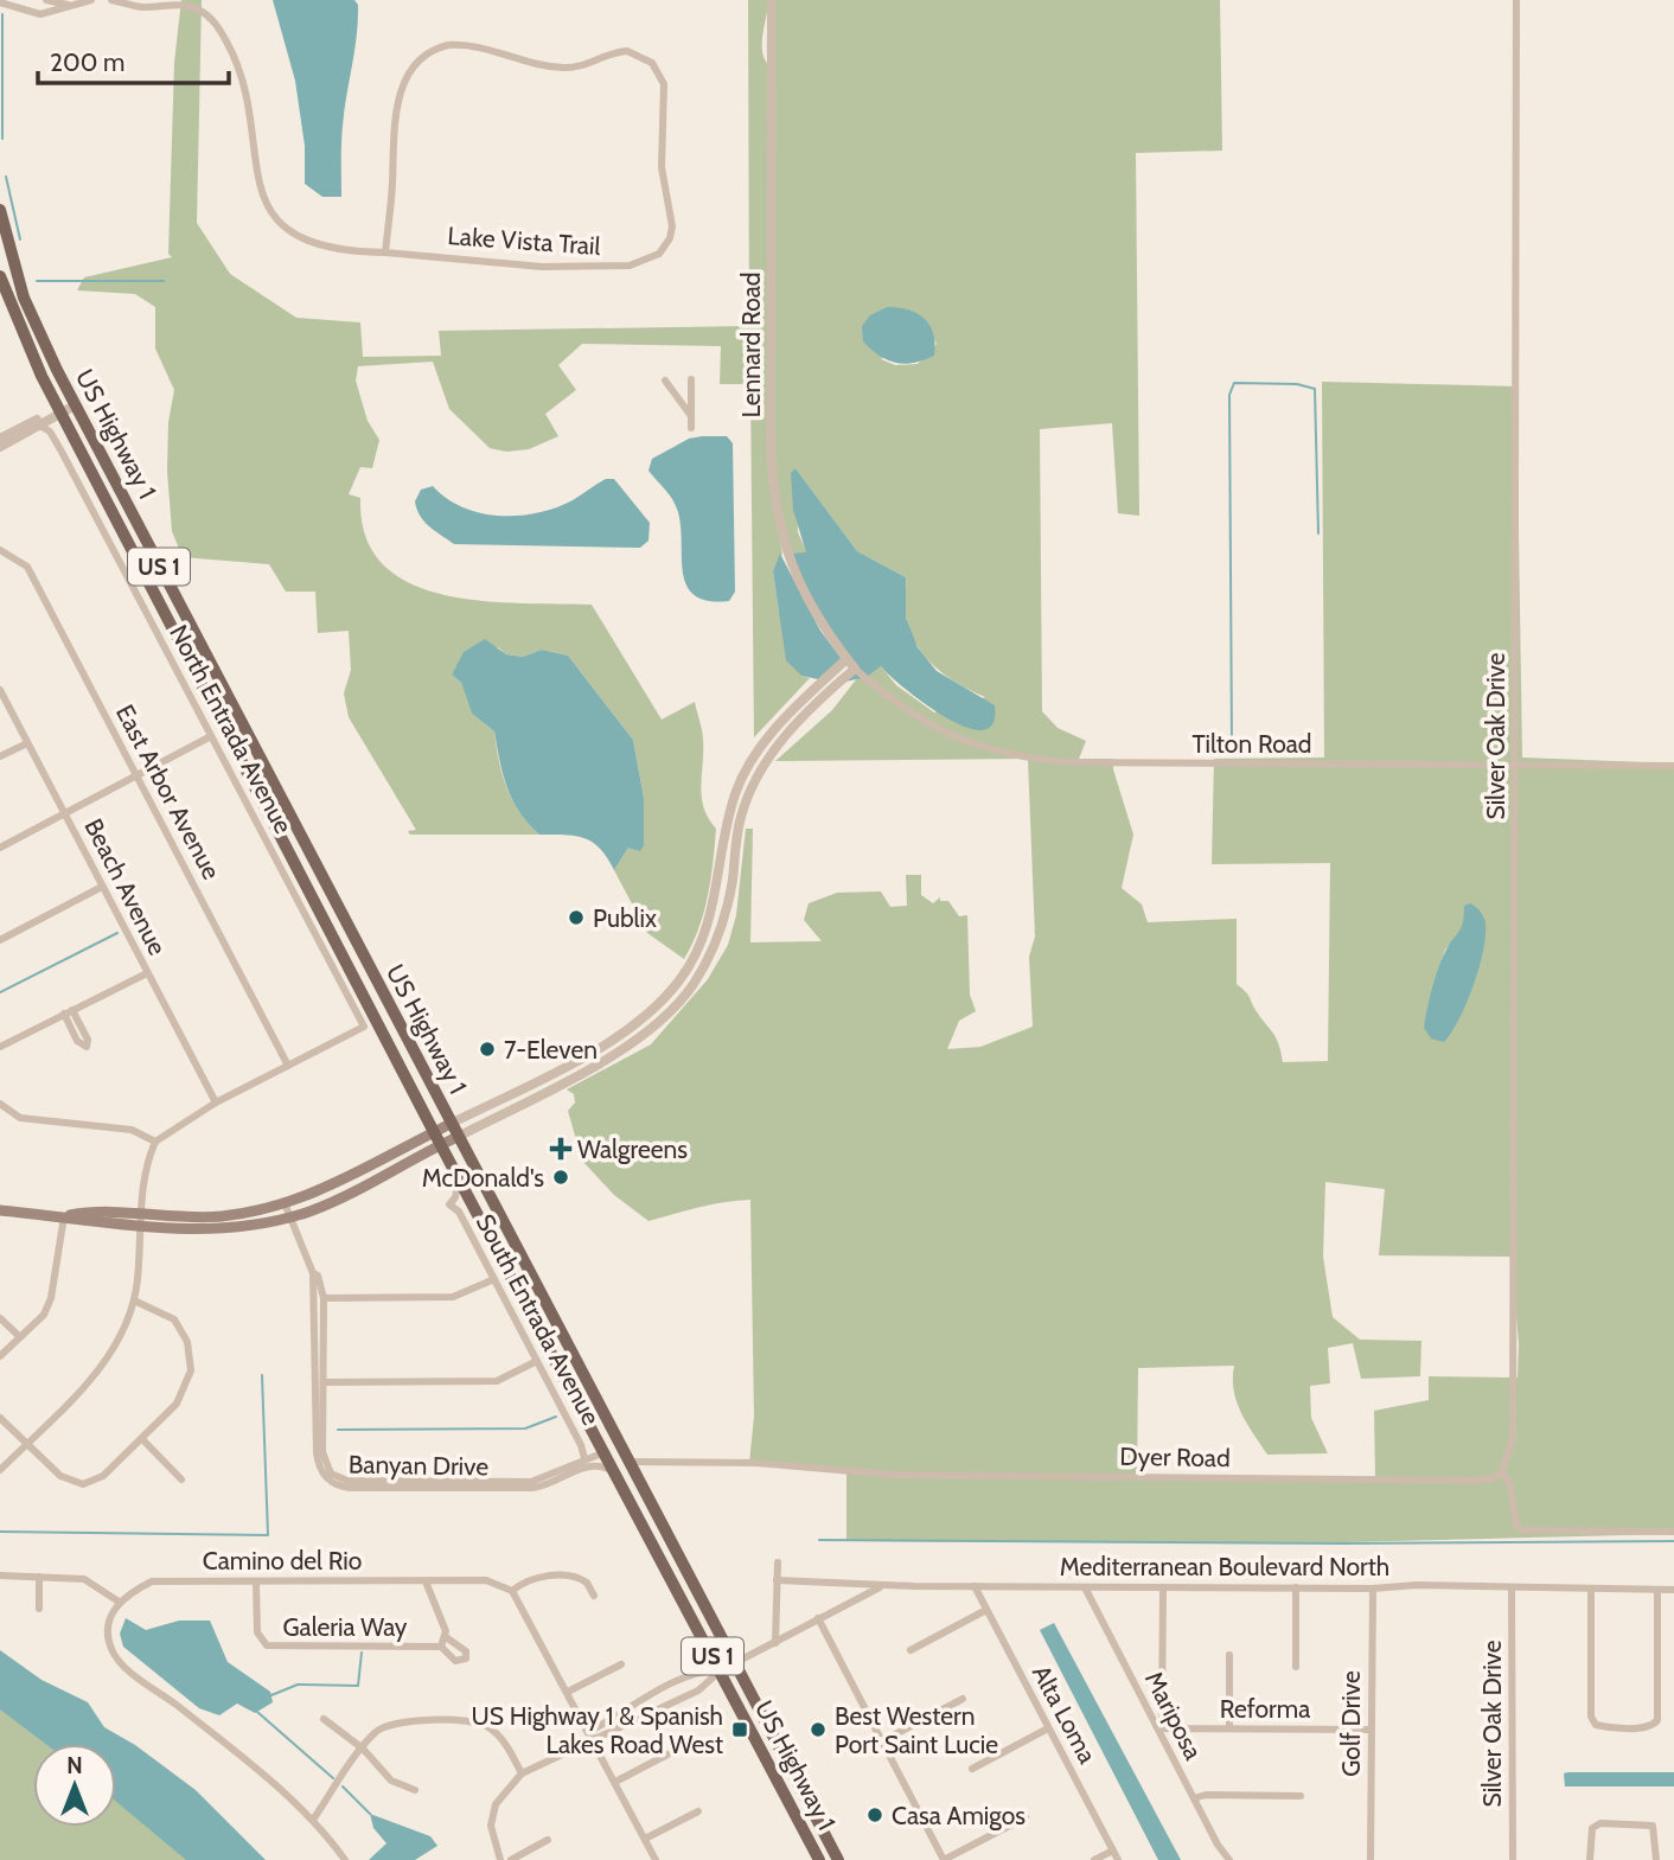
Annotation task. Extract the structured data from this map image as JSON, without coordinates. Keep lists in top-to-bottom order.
{
  "streets": {
    "main road": ["US Highway 1", "US 1"],
    "street": [
      "Lake Vista Trail",
      "Lennard Road",
      "North Entrada Avenue",
      "Silver Oak Drive",
      "Tilton Road",
      "East Arbor Avenue",
      "Beach Avenue",
      "South Entrada Avenue",
      "Dyer Road",
      "Banyan Drive",
      "Camino del Rio",
      "Mediterranean Boulevard North",
      "Galeria Way",
      "Reforma",
      "Alta Loma",
      "Mariposa",
      "Golf Drive"
    ]
  },
  "crossings": [
    ["Lennard Road", "Tilton Road"],
    ["US Highway 1", "South Entrada Avenue"],
    ["US Highway 1", "Dyer Road"],
    ["US Highway 1", "Banyan Drive"],
    ["North Entrada Avenue", "East Arbor Avenue"],
    ["Silver Oak Drive", "Tilton Road"],
    ["Silver Oak Drive", "Dyer Road"],
    ["Silver Oak Drive", "Mediterranean Boulevard North"],
    ["South Entrada Avenue", "Banyan Drive"],
    ["Camino del Rio", "Galeria Way"],
    ["Mediterranean Boulevard North", "Alta Loma"],
    ["Mediterranean Boulevard North", "Mariposa"],
    ["Mediterranean Boulevard North", "Golf Drive"],
    ["Reforma", "Mariposa"],
    ["Reforma", "Golf Drive"]
  ],
  "places": {
    "other": [
      "Publix",
      "7-Eleven",
      "McDonald's",
      "Best Western Port Saint Lucie",
      "Casa Amigos"
    ],
    "health": ["Walgreens"],
    "transit": ["US Highway 1 & Spanish Lakes Road West"]
  },
  "scale_bar": "200 m",
  "north": "top"
}
